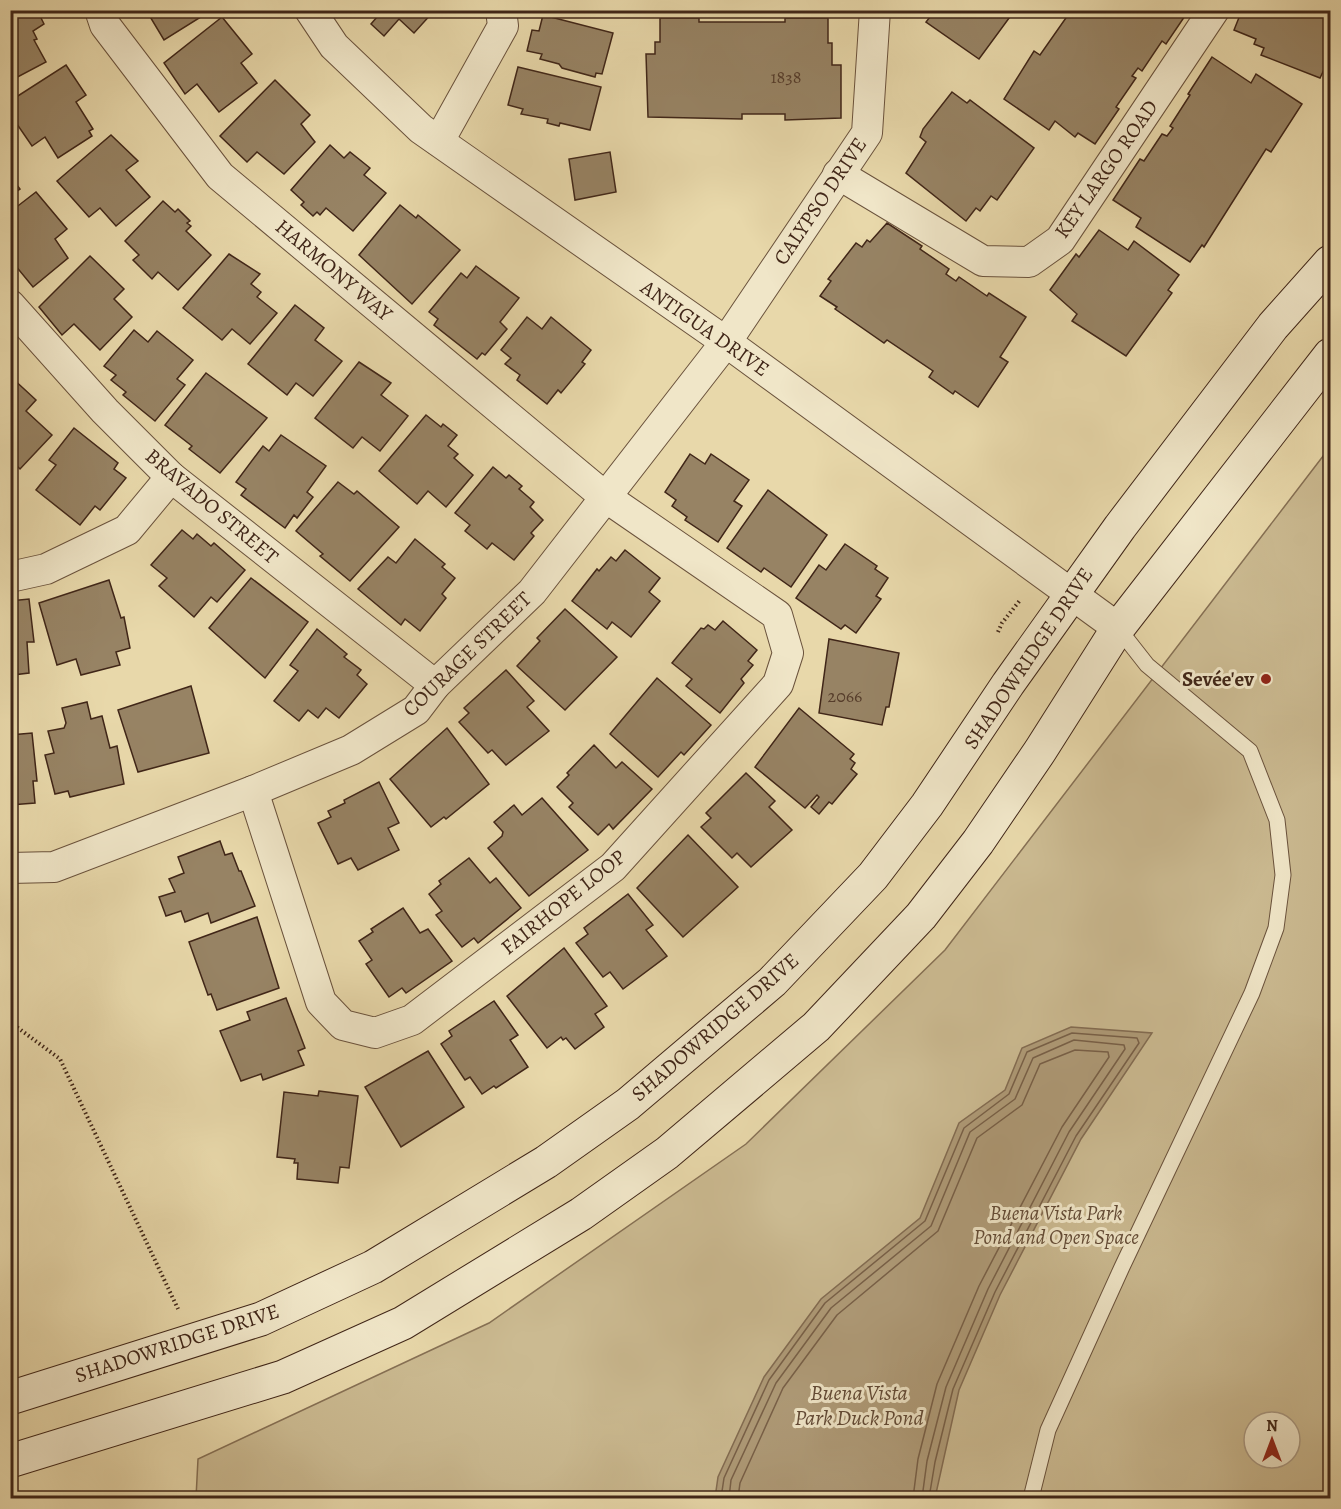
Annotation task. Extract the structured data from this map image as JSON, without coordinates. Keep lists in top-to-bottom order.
{
  "streets": {
    "street": [
      "KEY LARGO ROAD",
      "CALYPSO DRIVE",
      "HARMONY WAY",
      "ANTIGUA DRIVE",
      "BRAVADO STREET",
      "COURAGE STREET",
      "SHADOWRIDGE DRIVE",
      "FAIRHOPE LOOP"
    ]
  },
  "crossings": [
    ["KEY LARGO ROAD", "CALYPSO DRIVE"],
    ["CALYPSO DRIVE", "ANTIGUA DRIVE"],
    ["CALYPSO DRIVE", "COURAGE STREET"],
    ["HARMONY WAY", "COURAGE STREET"],
    ["HARMONY WAY", "FAIRHOPE LOOP"],
    ["ANTIGUA DRIVE", "COURAGE STREET"],
    ["ANTIGUA DRIVE", "SHADOWRIDGE DRIVE"],
    ["BRAVADO STREET", "COURAGE STREET"],
    ["COURAGE STREET", "FAIRHOPE LOOP"]
  ],
  "water": ["Buena Vista Park Duck Pond"],
  "parks": ["Buena Vista Park Pond and Open Space"],
  "places": ["Sevée'ev"],
  "house_numbers": ["1838", "2066"],
  "north": "top"
}
